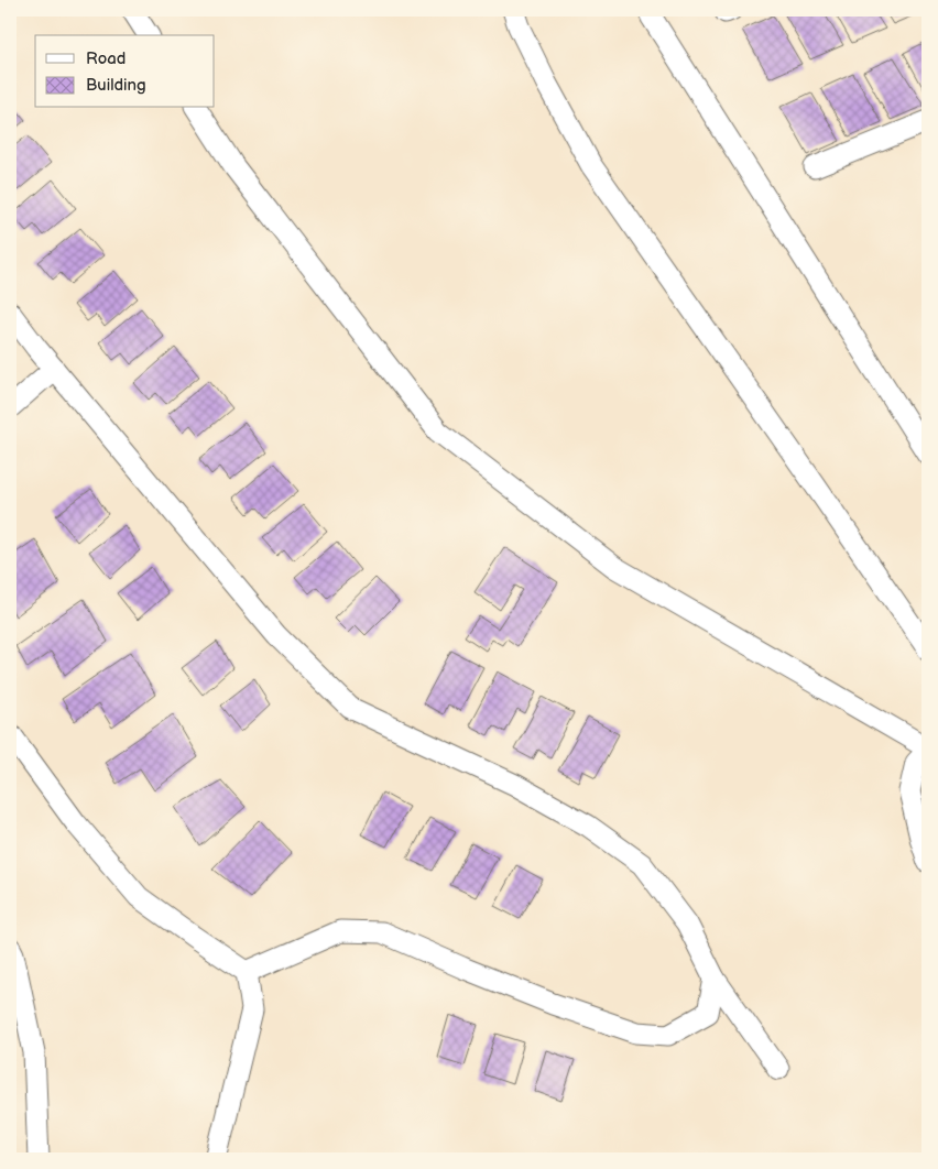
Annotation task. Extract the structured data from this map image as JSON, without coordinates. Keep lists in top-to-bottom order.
{
  "legend": ["Road", "Building"]
}
